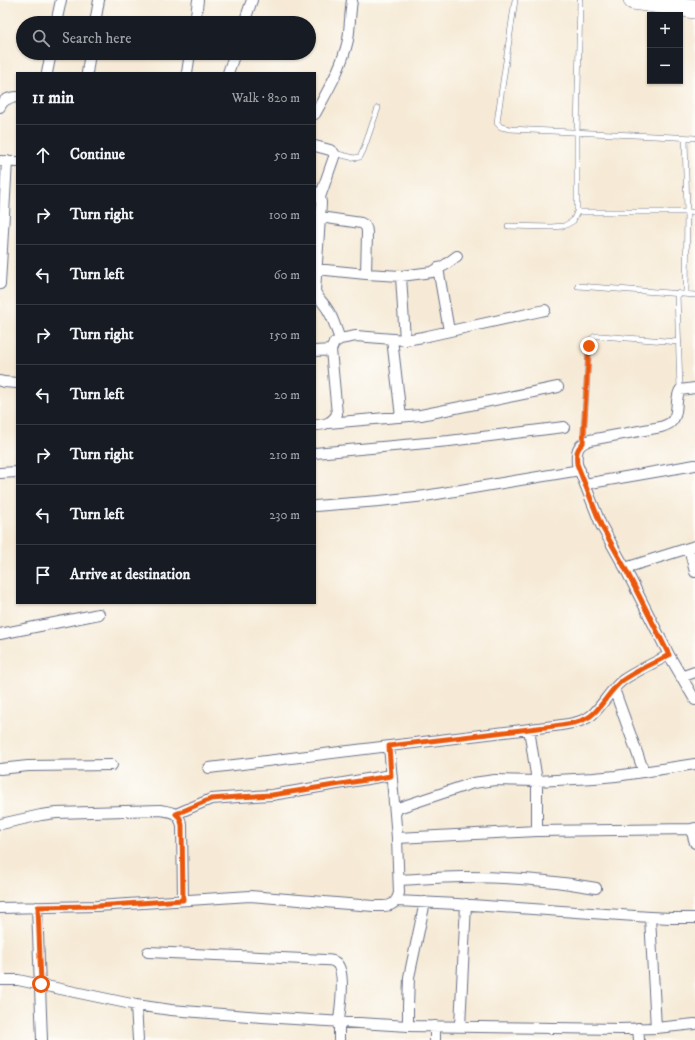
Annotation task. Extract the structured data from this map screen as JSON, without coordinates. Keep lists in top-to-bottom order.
{
  "page": {
    "map_buttons": ["+", "−"],
    "search": "Search here",
    "heading": ["11 min", "Walk · 820 m"],
    "list": [
      ["Continue", "50 m"],
      ["Turn right", "100 m"],
      ["Turn left", "60 m"],
      ["Turn right", "150 m"],
      ["Turn left", "20 m"],
      ["Turn right", "210 m"],
      ["Turn left", "230 m"],
      "Arrive at destination"
    ]
  }
}
